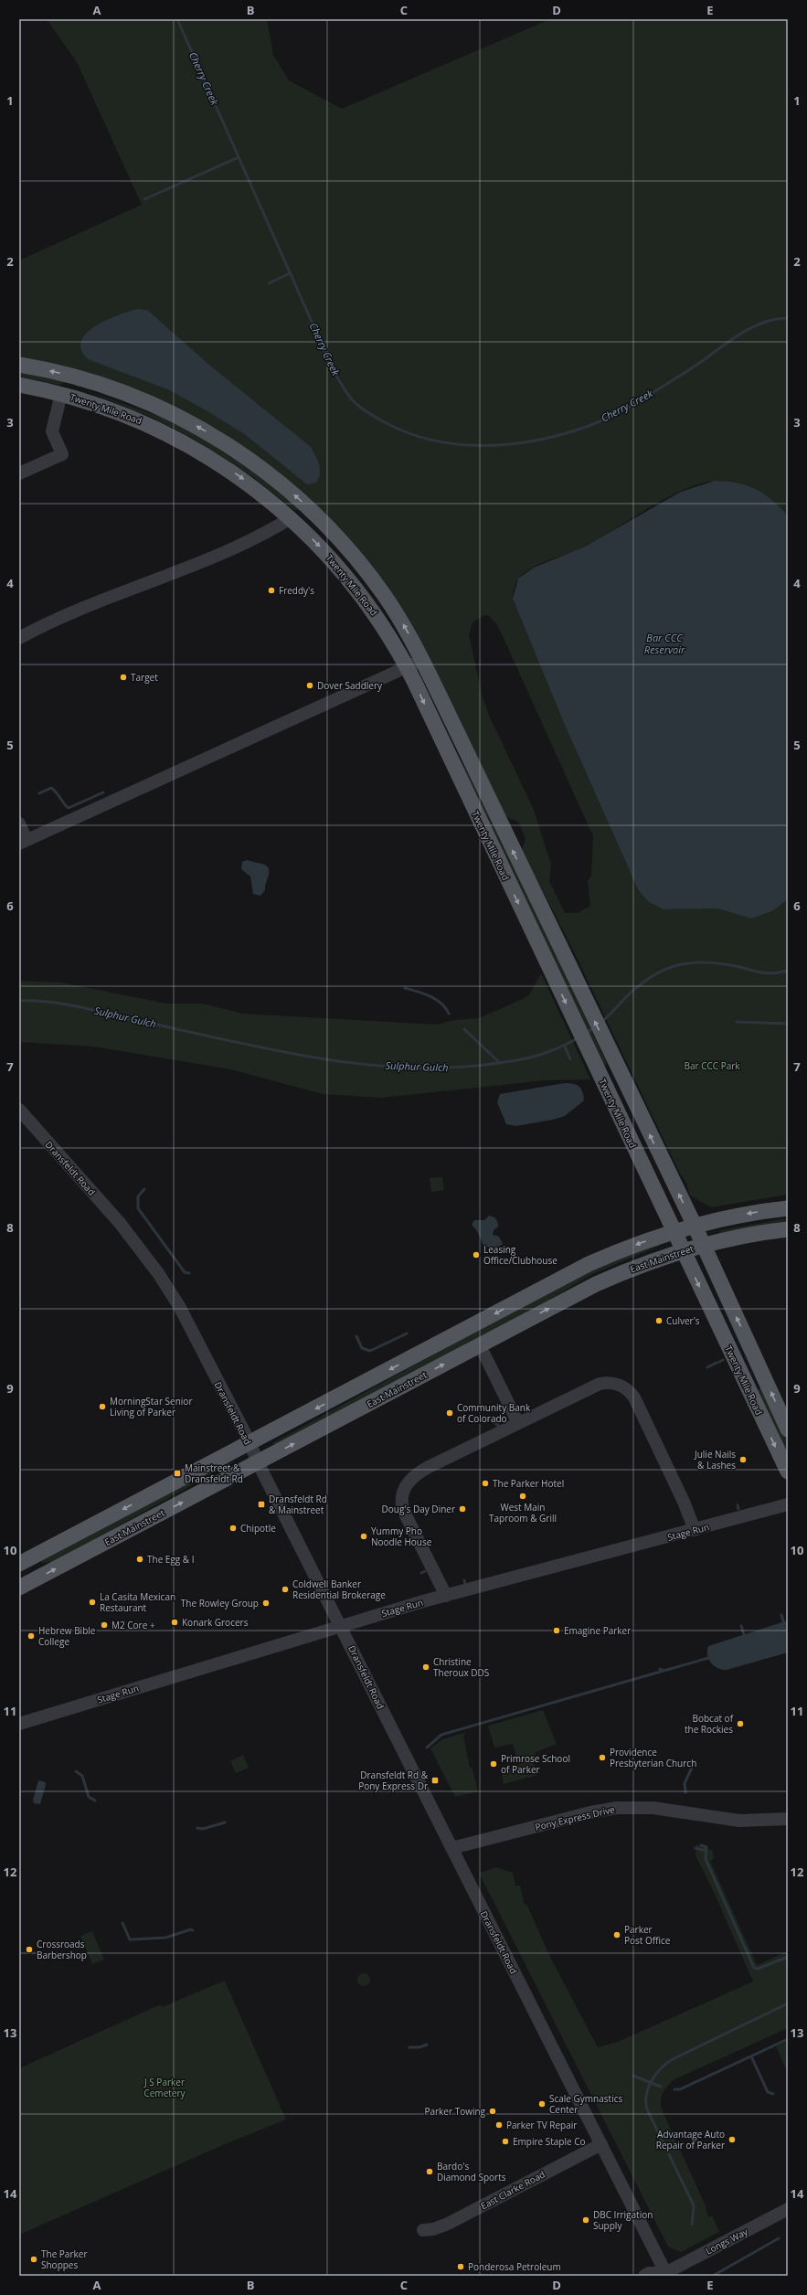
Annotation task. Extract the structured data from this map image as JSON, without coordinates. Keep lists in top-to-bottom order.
{
  "streets": {
    "main road": ["Twenty Mile Road", "East Mainstreet"],
    "street": [
      "Dransfeldt Road",
      "Stage Run",
      "Pony Express Drive",
      "East Clarke Road",
      "Longs Way"
    ]
  },
  "crossings": [
    ["Twenty Mile Road", "East Mainstreet"],
    ["Dransfeldt Road", "East Mainstreet"],
    ["Dransfeldt Road", "Stage Run"],
    ["Dransfeldt Road", "Pony Express Drive"],
    ["Dransfeldt Road", "East Clarke Road"],
    ["Dransfeldt Road", "Longs Way"]
  ],
  "water": ["Cherry Creek", "Bar CCC Reservoir", "Sulphur Gulch"],
  "parks": ["Bar CCC Park", "J S Parker Cemetery"],
  "places": {
    "other": [
      "Freddy's",
      "Target",
      "Dover Saddlery",
      "Leasing Office/Clubhouse",
      "Culver's",
      "MorningStar Senior Living of Parker",
      "Community Bank of Colorado",
      "Julie Nails & Lashes",
      "The Parker Hotel",
      "West Main Taproom & Grill",
      "Doug's Day Diner",
      "Chipotle",
      "Yummy Pho Noodle House",
      "The Egg & I",
      "Coldwell Banker Residential Brokerage",
      "La Casita Mexican Restaurant",
      "The Rowley Group",
      "Konark Grocers",
      "M2 Core +",
      "Emagine Parker",
      "Hebrew Bible College",
      "Christine Theroux DDS",
      "Bobcat of the Rockies",
      "Providence Presbyterian Church",
      "Primrose School of Parker",
      "Parker Post Office",
      "Crossroads Barbershop",
      "Scale Gymnastics Center",
      "Parker Towing",
      "Parker TV Repair",
      "Advantage Auto Repair of Parker",
      "Empire Staple Co",
      "Bardo's Diamond Sports",
      "DBC Irrigation Supply",
      "The Parker Shoppes",
      "Ponderosa Petroleum"
    ],
    "transit": ["Mainstreet & Dransfeldt Rd", "Dransfeldt Rd & Mainstreet", "Dransfeldt Rd & Pony Express Dr"]
  },
  "grid": {
    "columns": [
      "A",
      "B",
      "C",
      "D",
      "E"
    ],
    "rows": [
      "1",
      "2",
      "3",
      "4",
      "5",
      "6",
      "7",
      "8",
      "9",
      "10",
      "11",
      "12",
      "13",
      "14"
    ]
  }
}
